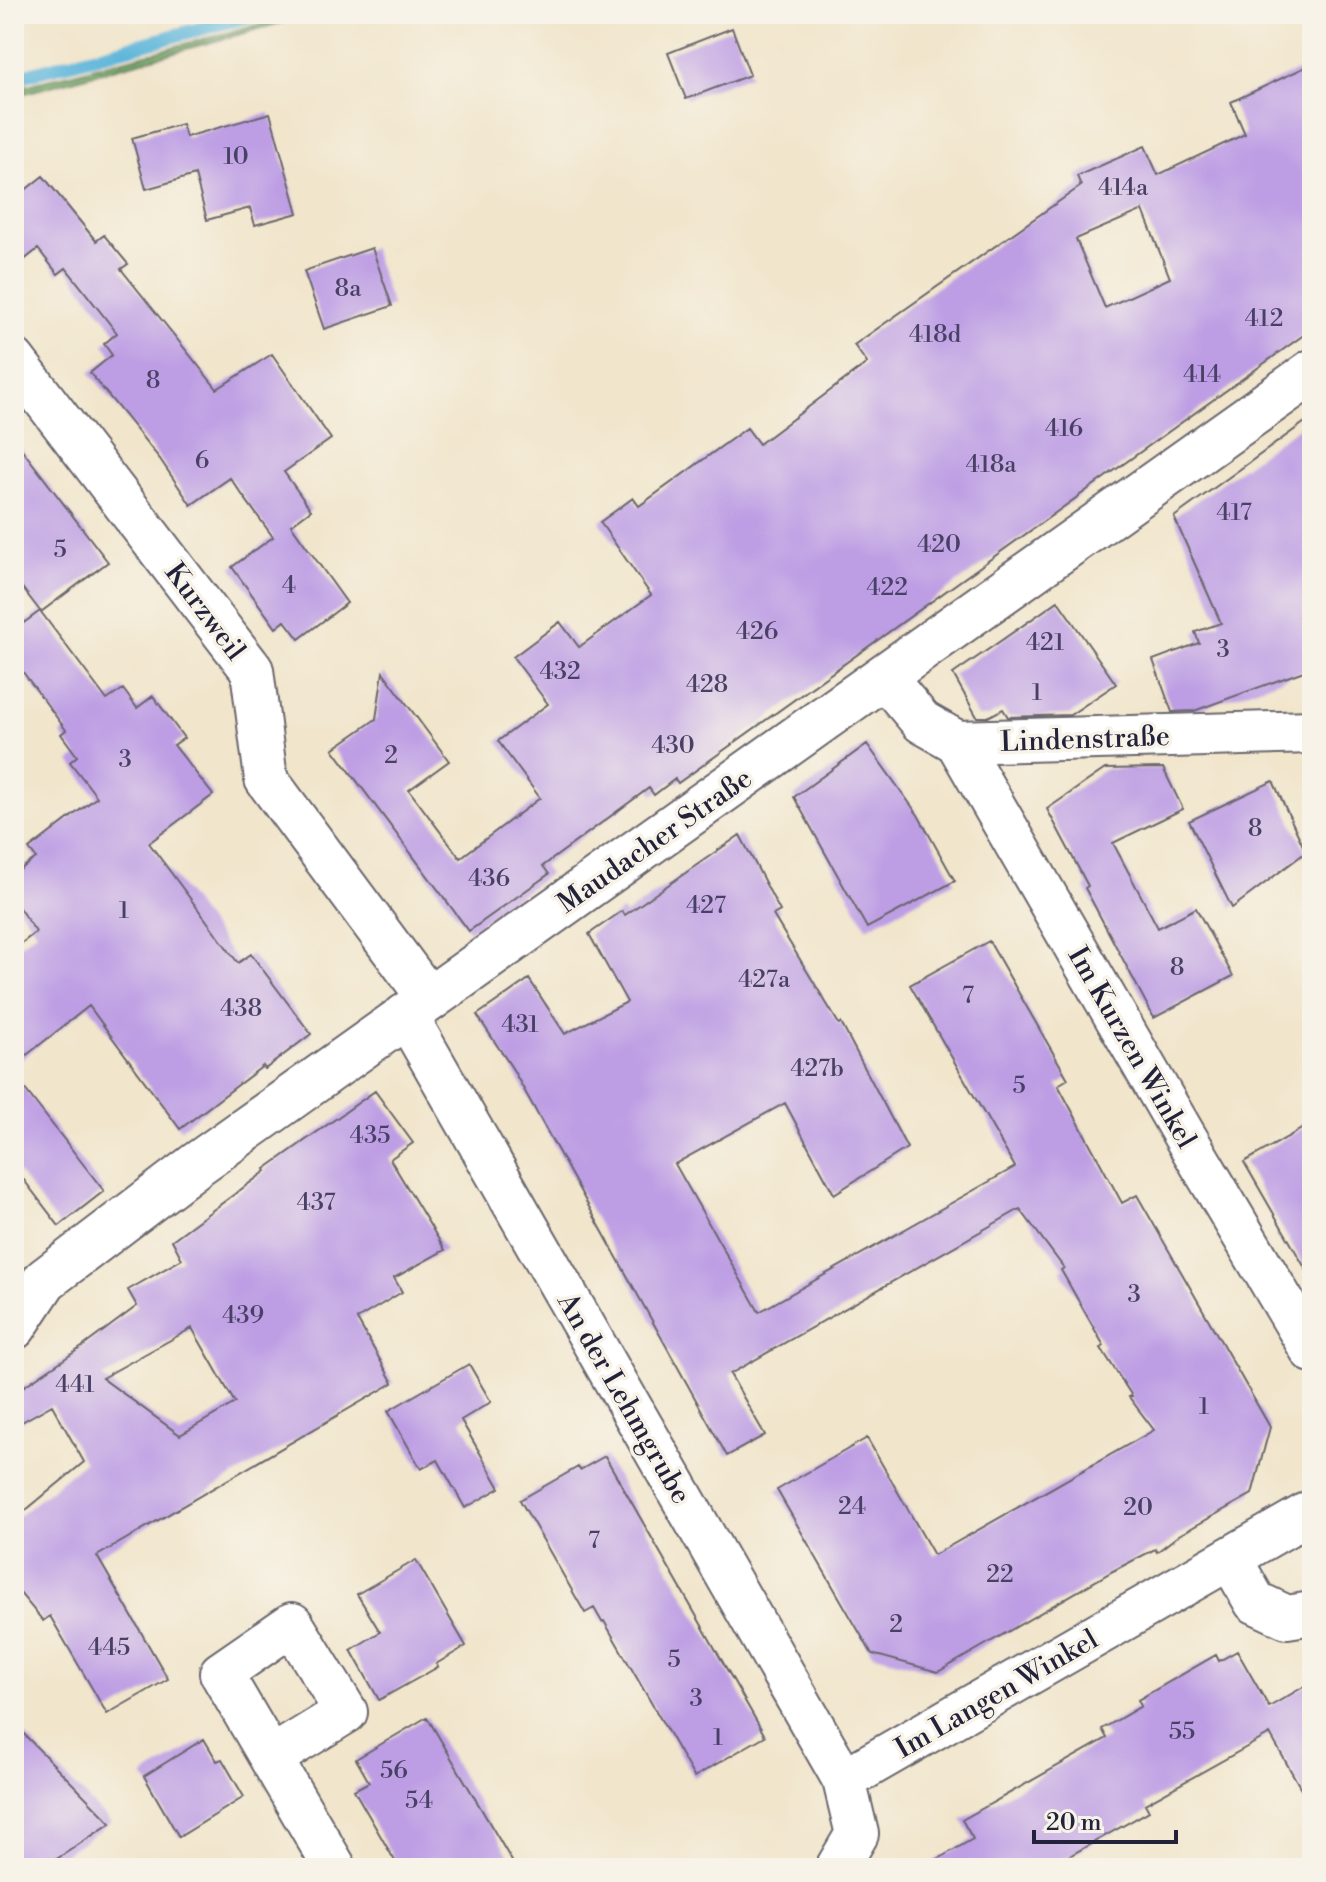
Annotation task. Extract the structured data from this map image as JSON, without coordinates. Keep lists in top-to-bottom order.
{
  "streets": {
    "street": [
      "Kurzweil",
      "Lindenstraße",
      "Maudacher Straße",
      "Im Kurzen Winkel",
      "An der Lehmgrube",
      "Im Langen Winkel"
    ]
  },
  "crossings": [
    ["Kurzweil", "Maudacher Straße"],
    ["Kurzweil", "An der Lehmgrube"],
    ["Lindenstraße", "Im Kurzen Winkel"],
    ["Maudacher Straße", "An der Lehmgrube"],
    ["An der Lehmgrube", "Im Langen Winkel"]
  ],
  "house_numbers": [
    "10",
    "414a",
    "8a",
    "412",
    "418d",
    "414",
    "8",
    "416",
    "6",
    "418a",
    "417",
    "420",
    "5",
    "4",
    "422",
    "426",
    "421",
    "3",
    "432",
    "428",
    "1",
    "430",
    "2",
    "3",
    "8",
    "436",
    "427",
    "1",
    "8",
    "427a",
    "7",
    "438",
    "431",
    "427b",
    "5",
    "435",
    "437",
    "3",
    "439",
    "441",
    "1",
    "24",
    "20",
    "7",
    "22",
    "2",
    "445",
    "5",
    "3",
    "55",
    "1",
    "56",
    "54"
  ],
  "scale_bar": "20 m"
}
